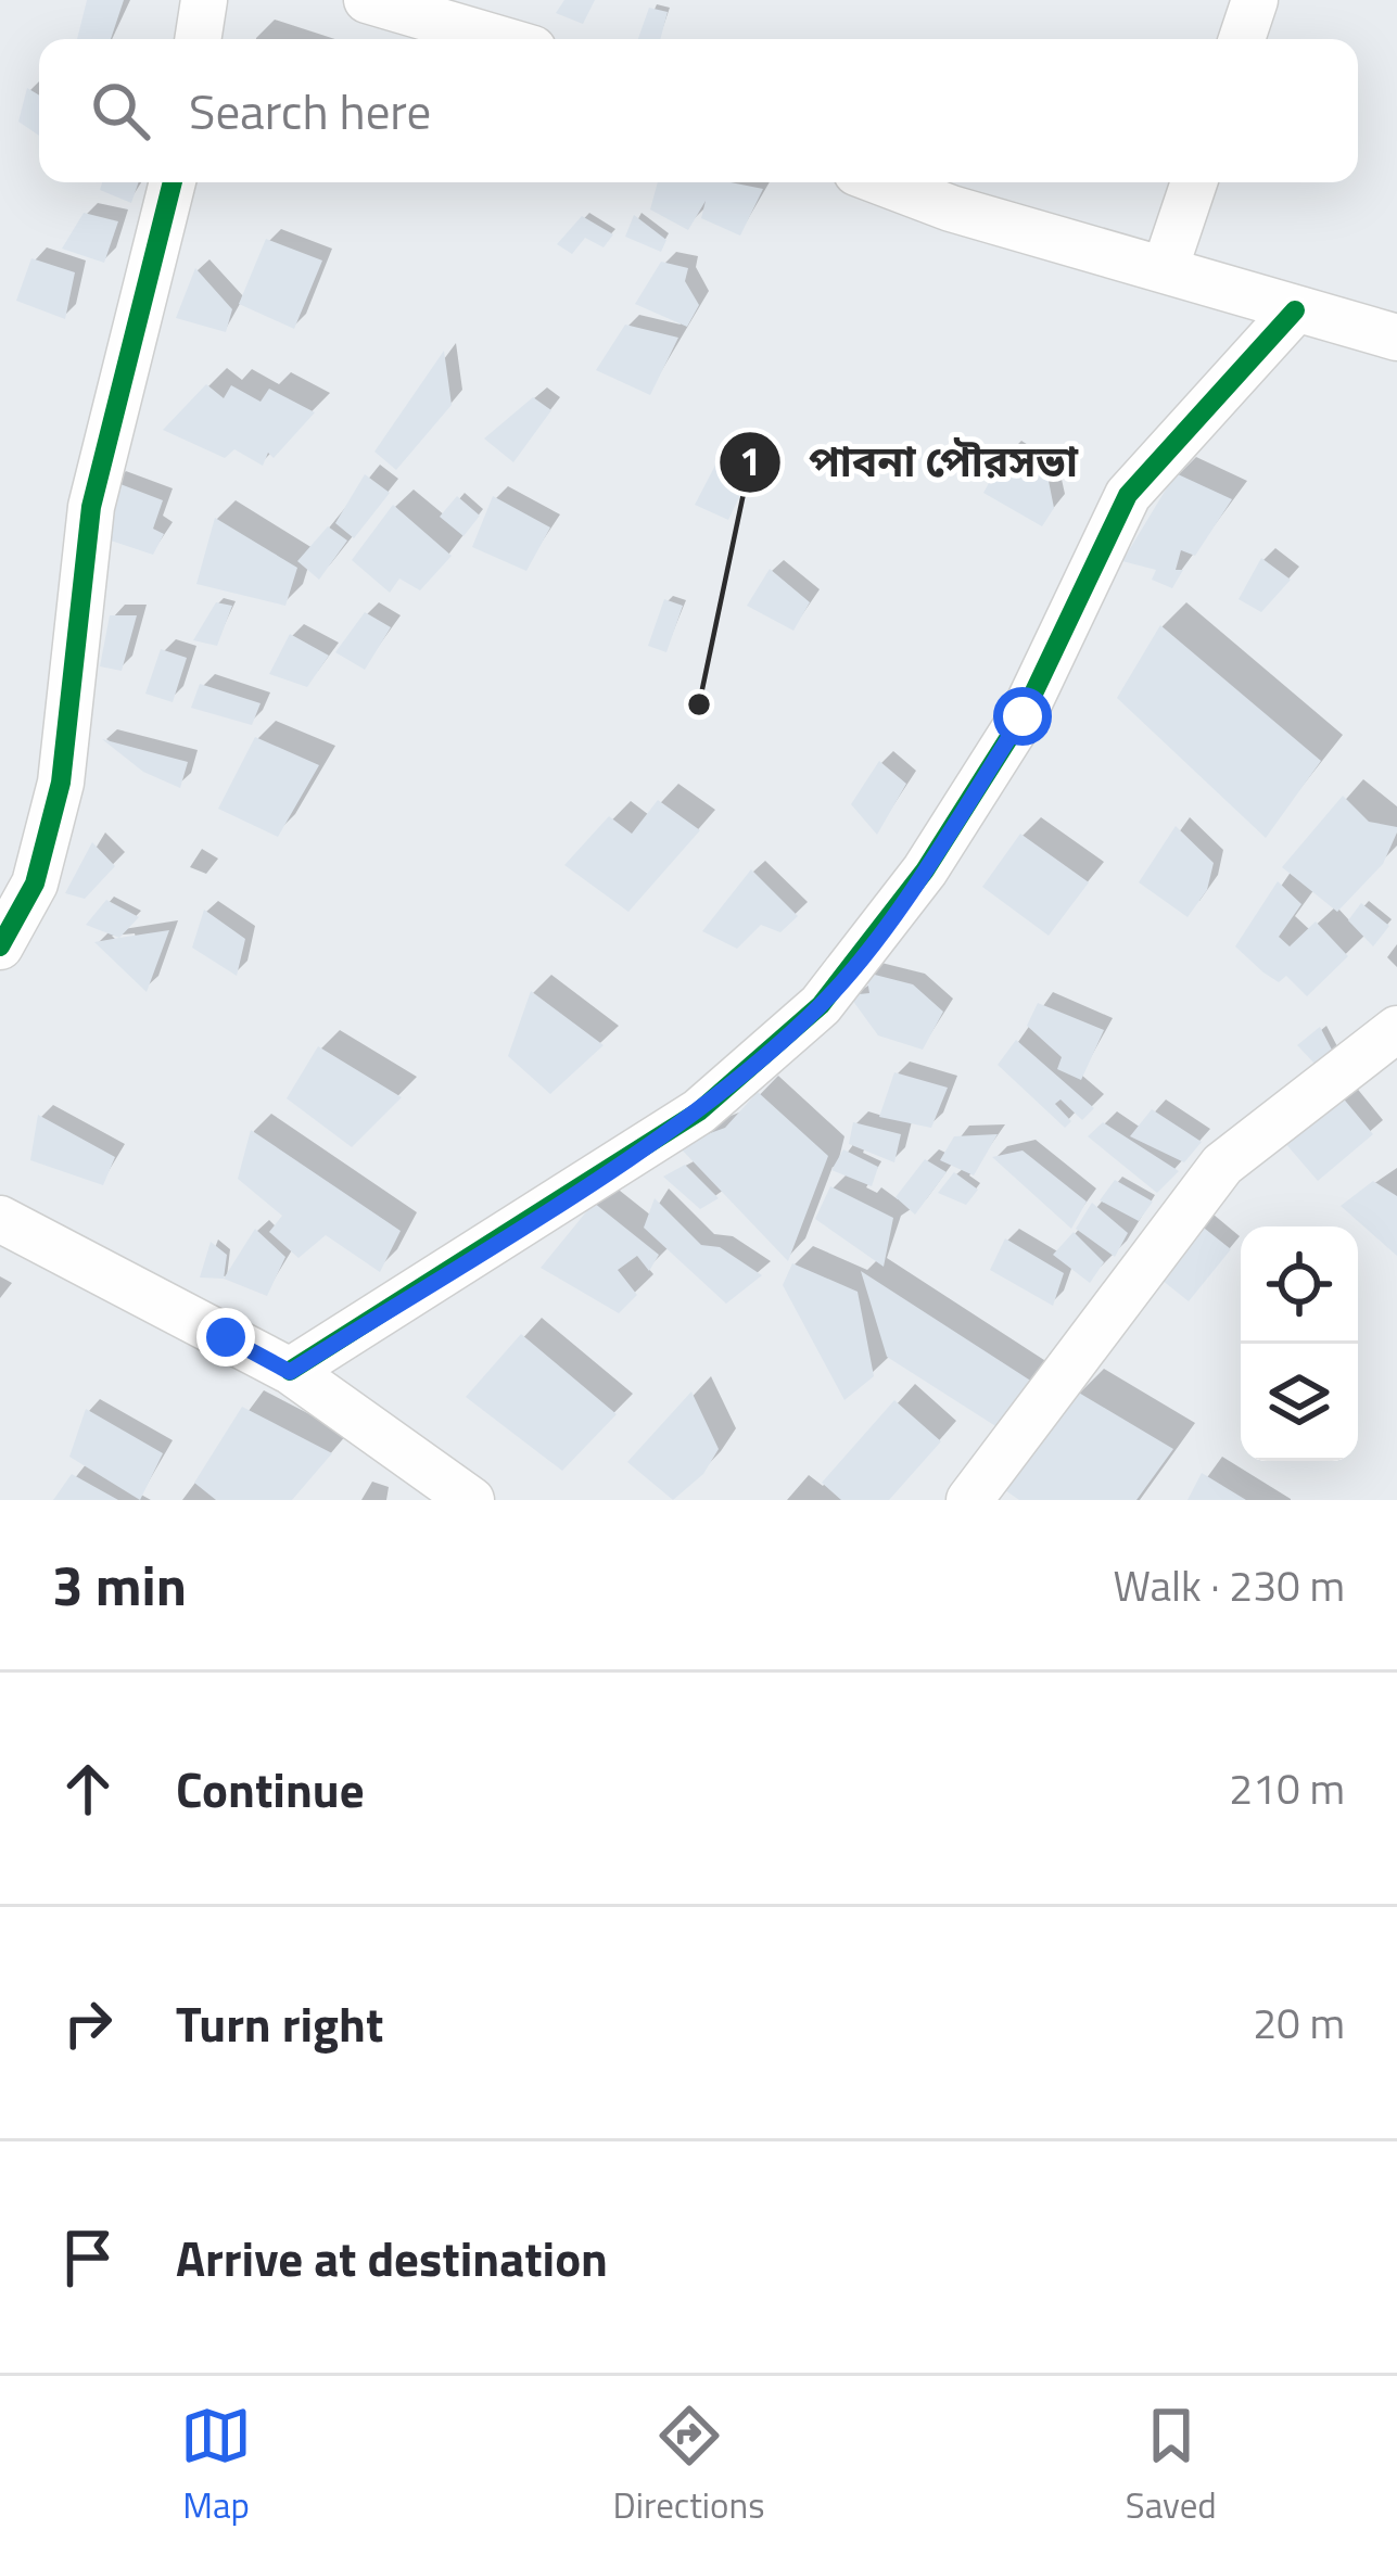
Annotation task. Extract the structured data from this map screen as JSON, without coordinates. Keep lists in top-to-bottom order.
{
  "places": ["পাবনা পৌরসভা"],
  "page": {
    "search": "Search here",
    "heading": ["3 min", "Walk · 230 m"],
    "list": [
      ["Continue", "210 m"],
      ["Turn right", "20 m"],
      "Arrive at destination"
    ],
    "nav": ["Map", "Directions", "Saved"]
  }
}
